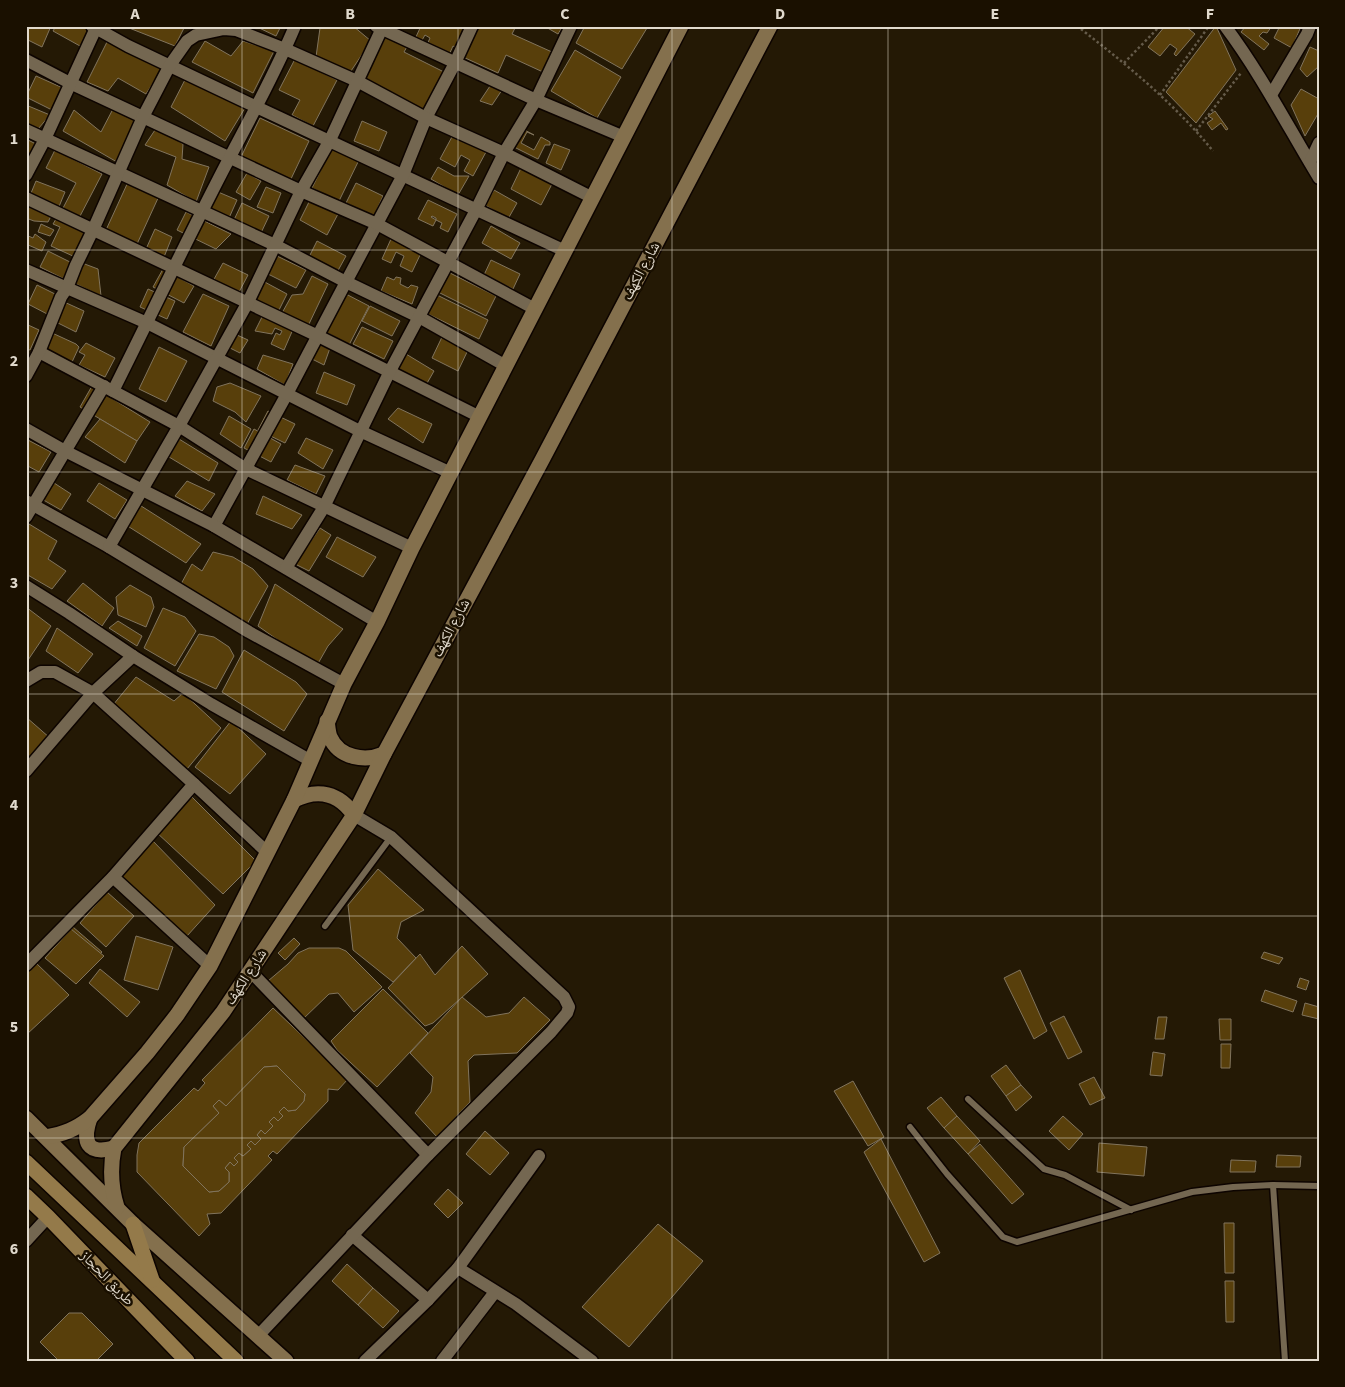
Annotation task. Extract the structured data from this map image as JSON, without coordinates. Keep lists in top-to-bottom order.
{
  "streets": {
    "main road": ["شارع الكهف", "طريق الحجاز"]
  },
  "grid": {
    "columns": [
      "A",
      "B",
      "C",
      "D",
      "E",
      "F"
    ],
    "rows": [
      "1",
      "2",
      "3",
      "4",
      "5",
      "6"
    ]
  }
}
